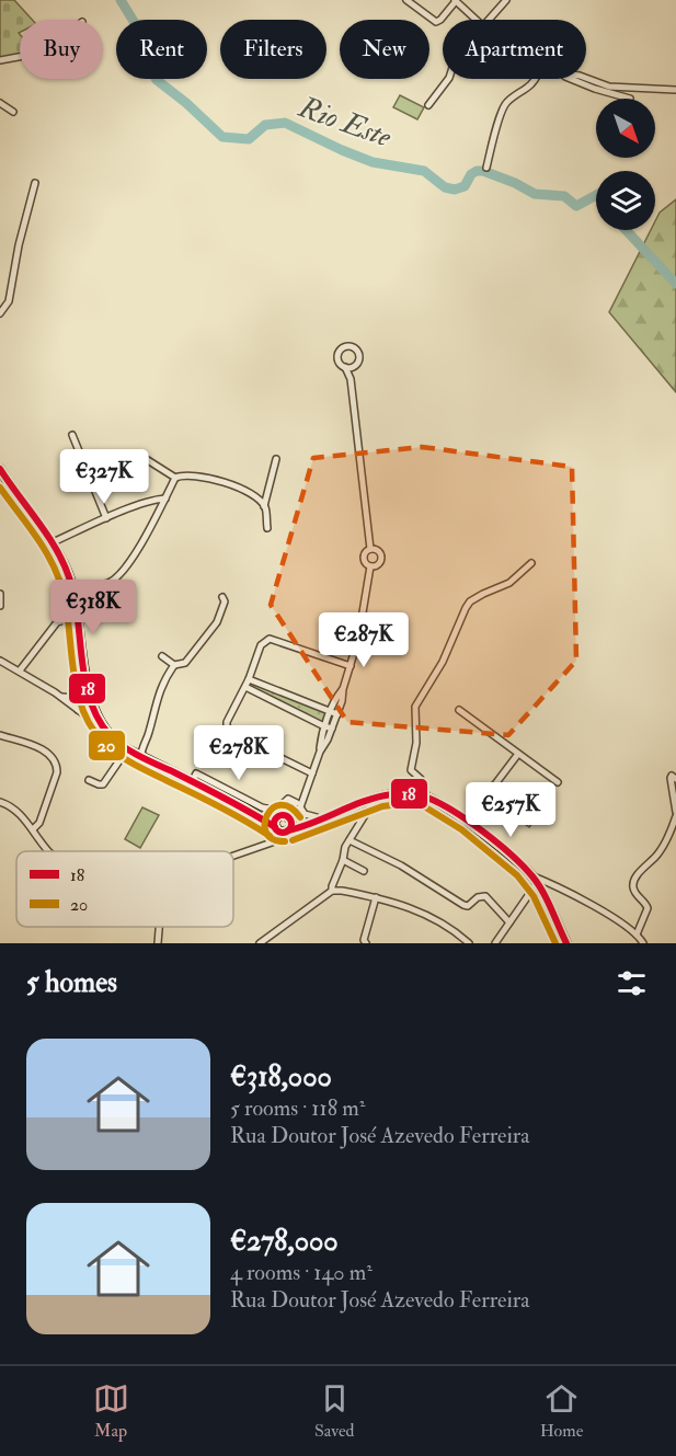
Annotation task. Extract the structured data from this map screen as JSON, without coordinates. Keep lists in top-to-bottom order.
{
  "water": ["Rio Este"],
  "lines": ["transit line 18", "transit line 20"],
  "legend": ["18", "20"],
  "north": "bottom right",
  "page": {
    "chip": [
      "Buy",
      "Rent",
      "Filters",
      "New",
      "Apartment"
    ],
    "price": [
      "€327K",
      "€318K",
      "€287K",
      "€278K",
      "€257K"
    ],
    "heading": "5 homes",
    "list": [
      {
        "name": "€318,000",
        "note": "5 rooms · 118 m² · Rua Doutor José Azevedo Ferreira"
      },
      {
        "name": "€278,000",
        "note": "4 rooms · 140 m² · Rua Doutor José Azevedo Ferreira"
      }
    ],
    "tabs": ["Map", "Saved", "Home"]
  }
}
